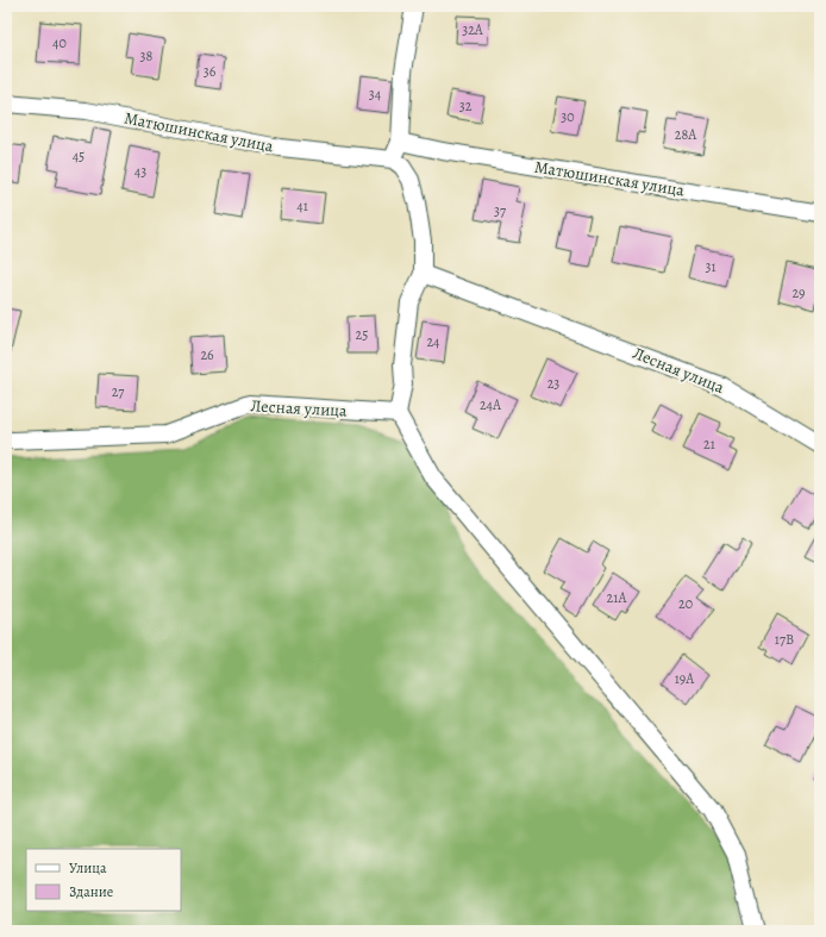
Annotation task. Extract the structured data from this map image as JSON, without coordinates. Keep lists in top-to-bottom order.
{
  "streets": {
    "street": ["Матюшинская улица", "Лесная улица"]
  },
  "house_numbers": [
    "32А",
    "40",
    "38",
    "36",
    "34",
    "32",
    "30",
    "28А",
    "45",
    "43",
    "41",
    "37",
    "31",
    "29",
    "25",
    "24",
    "26",
    "23",
    "27",
    "24А",
    "21",
    "21А",
    "20",
    "17В",
    "19А"
  ],
  "legend": ["Улица", "Здание"]
}
